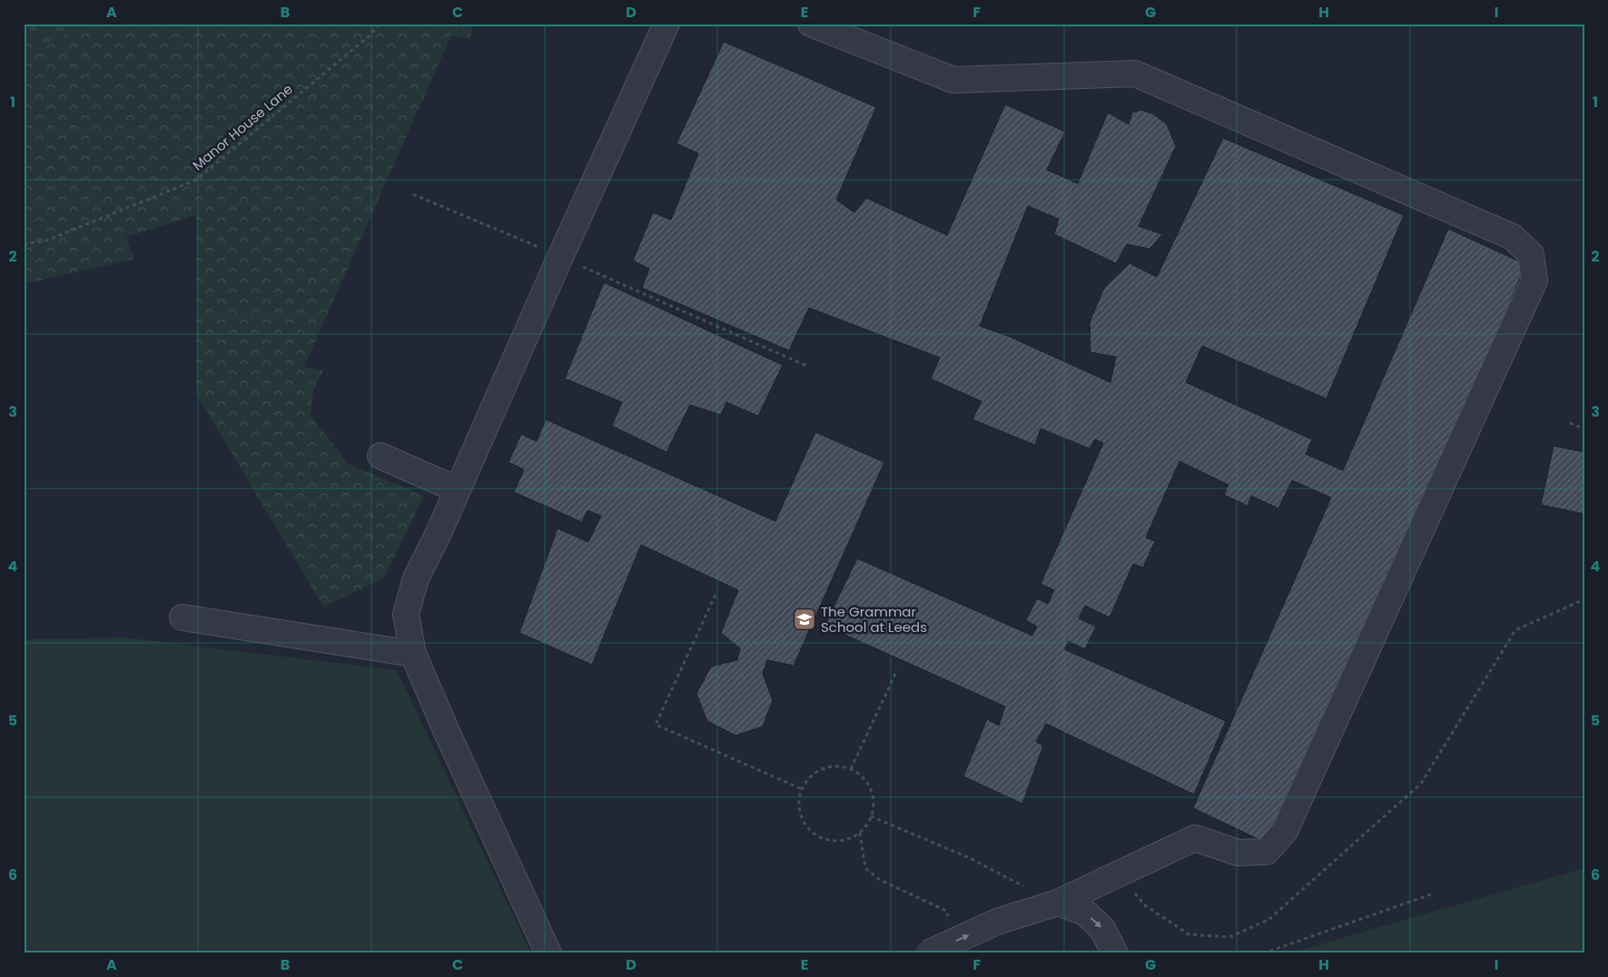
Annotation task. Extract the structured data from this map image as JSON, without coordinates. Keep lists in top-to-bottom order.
{
  "streets": {
    "path": ["Manor House Lane"]
  },
  "places": {
    "school or university": ["The Grammar School at Leeds"]
  },
  "grid": {
    "columns": [
      "A",
      "B",
      "C",
      "D",
      "E",
      "F",
      "G",
      "H",
      "I"
    ],
    "rows": [
      "1",
      "2",
      "3",
      "4",
      "5",
      "6"
    ]
  }
}
